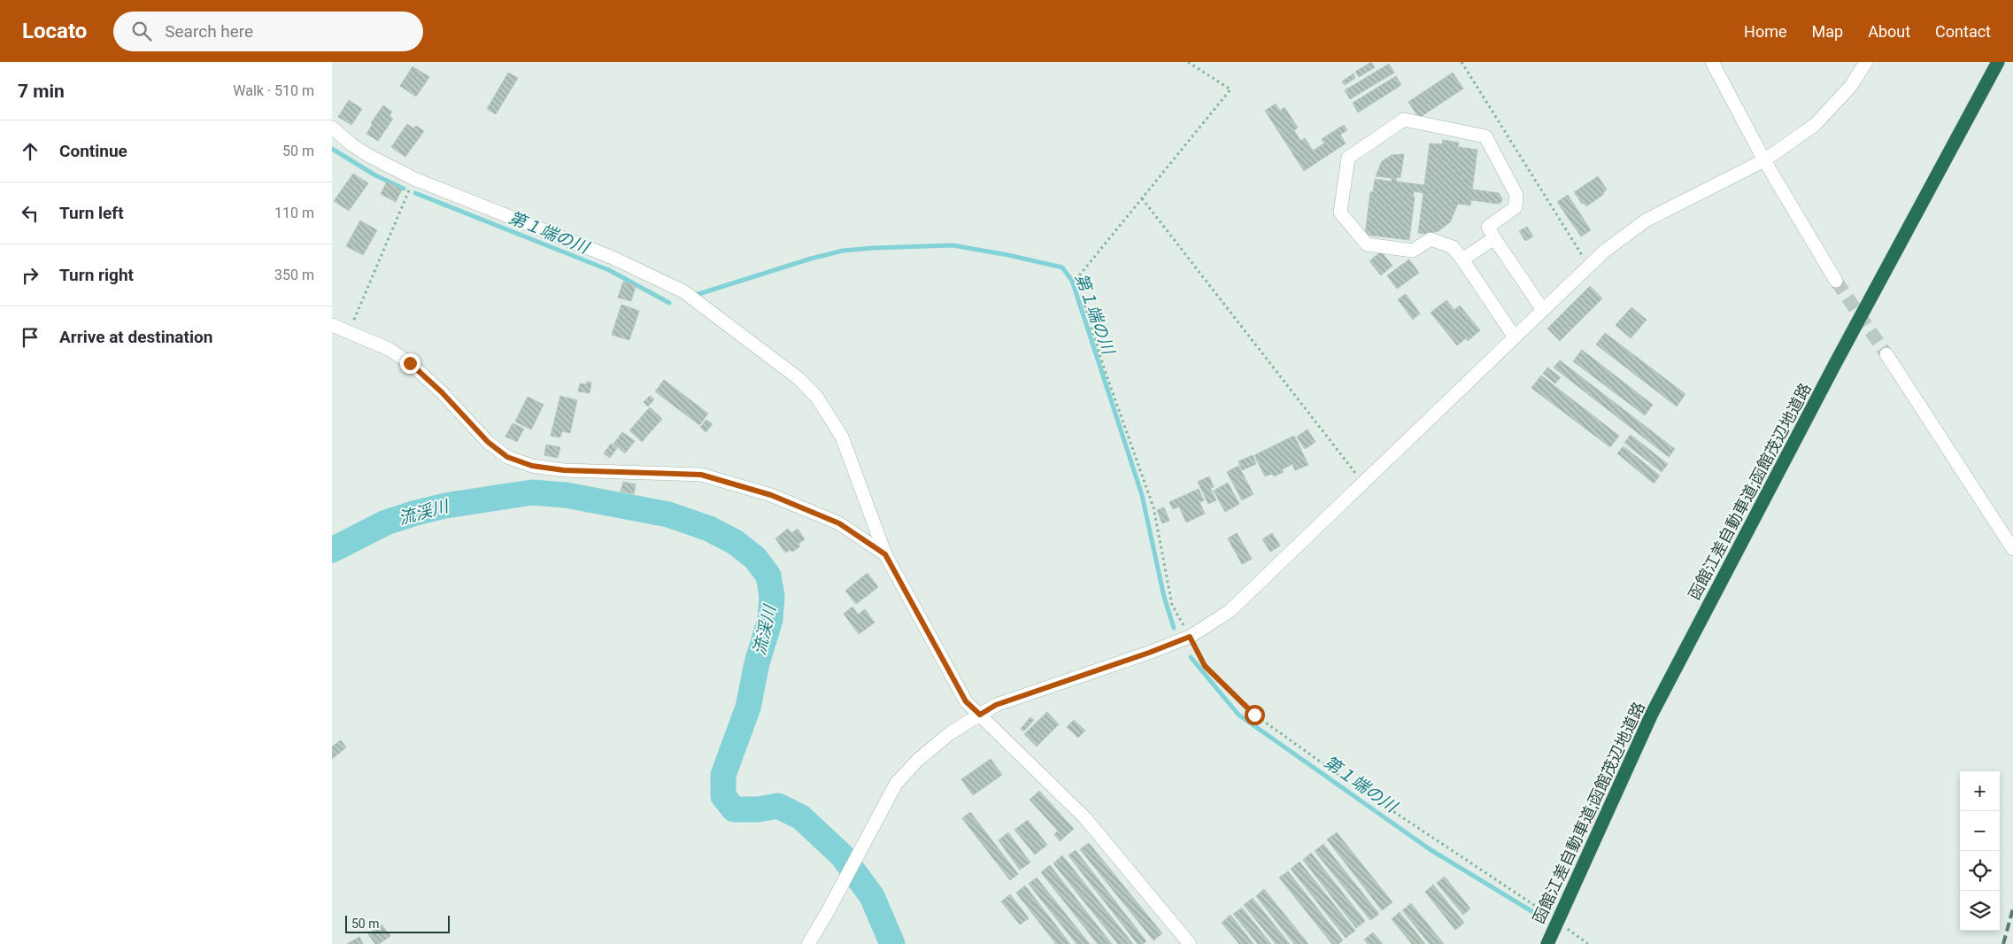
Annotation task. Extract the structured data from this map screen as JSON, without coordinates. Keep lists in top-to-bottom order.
{
  "streets": {
    "highway": ["函館江差自動車道;函館茂辺地道路"]
  },
  "water": ["第１端の川", "流渓川"],
  "scale_bar": "50 m",
  "page": {
    "header": "Locato",
    "search": "Search here",
    "nav": [
      "Home",
      "Map",
      "About",
      "Contact"
    ],
    "heading": ["7 min", "Walk · 510 m"],
    "list": [
      ["Continue", "50 m"],
      ["Turn left", "110 m"],
      ["Turn right", "350 m"],
      "Arrive at destination"
    ],
    "map_buttons": ["+", "−"],
    "scale": "50 m"
  }
}
